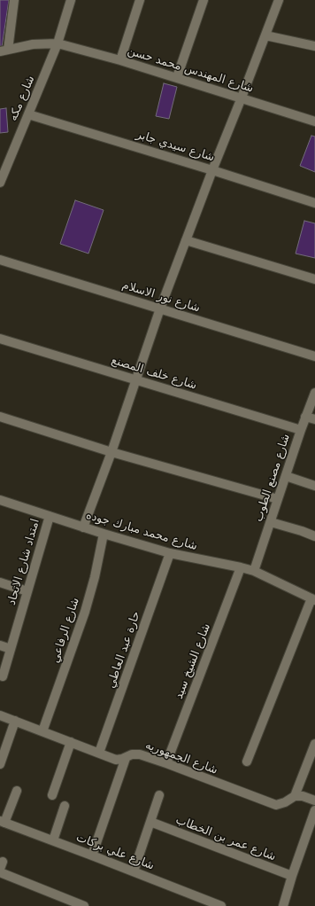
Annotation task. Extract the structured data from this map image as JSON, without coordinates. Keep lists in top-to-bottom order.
{
  "streets": {
    "street": [
      "شارع المهندس محمد حسن",
      "شارع مكه",
      "شارع سيدي جابر",
      "شارع نور الاسلام",
      "شارع خلف المصنع",
      "شارع مصنع الطوب",
      "شارع محمد مبارك جوده",
      "امتداد شارع الاتحاد",
      "شارع الرفاعي",
      "حارة عبد العاطي",
      "شارع الشيخ سيد",
      "شارع الجمهوريه",
      "شارع عمر بن الخطاب",
      "شارع علي بركات"
    ]
  },
  "crossings": [
    ["شارع المهندس محمد حسن", "شارع مكه"],
    ["شارع مكه", "شارع سيدي جابر"],
    ["شارع خلف المصنع", "شارع مصنع الطوب"],
    ["شارع مصنع الطوب", "شارع محمد مبارك جوده"],
    ["شارع محمد مبارك جوده", "امتداد شارع الاتحاد"],
    ["شارع محمد مبارك جوده", "شارع الرفاعي"],
    ["شارع محمد مبارك جوده", "حارة عبد العاطي"],
    ["شارع محمد مبارك جوده", "شارع الشيخ سيد"],
    ["شارع الرفاعي", "شارع الجمهوريه"],
    ["حارة عبد العاطي", "شارع الجمهوريه"],
    ["شارع الشيخ سيد", "شارع الجمهوريه"]
  ]
}
